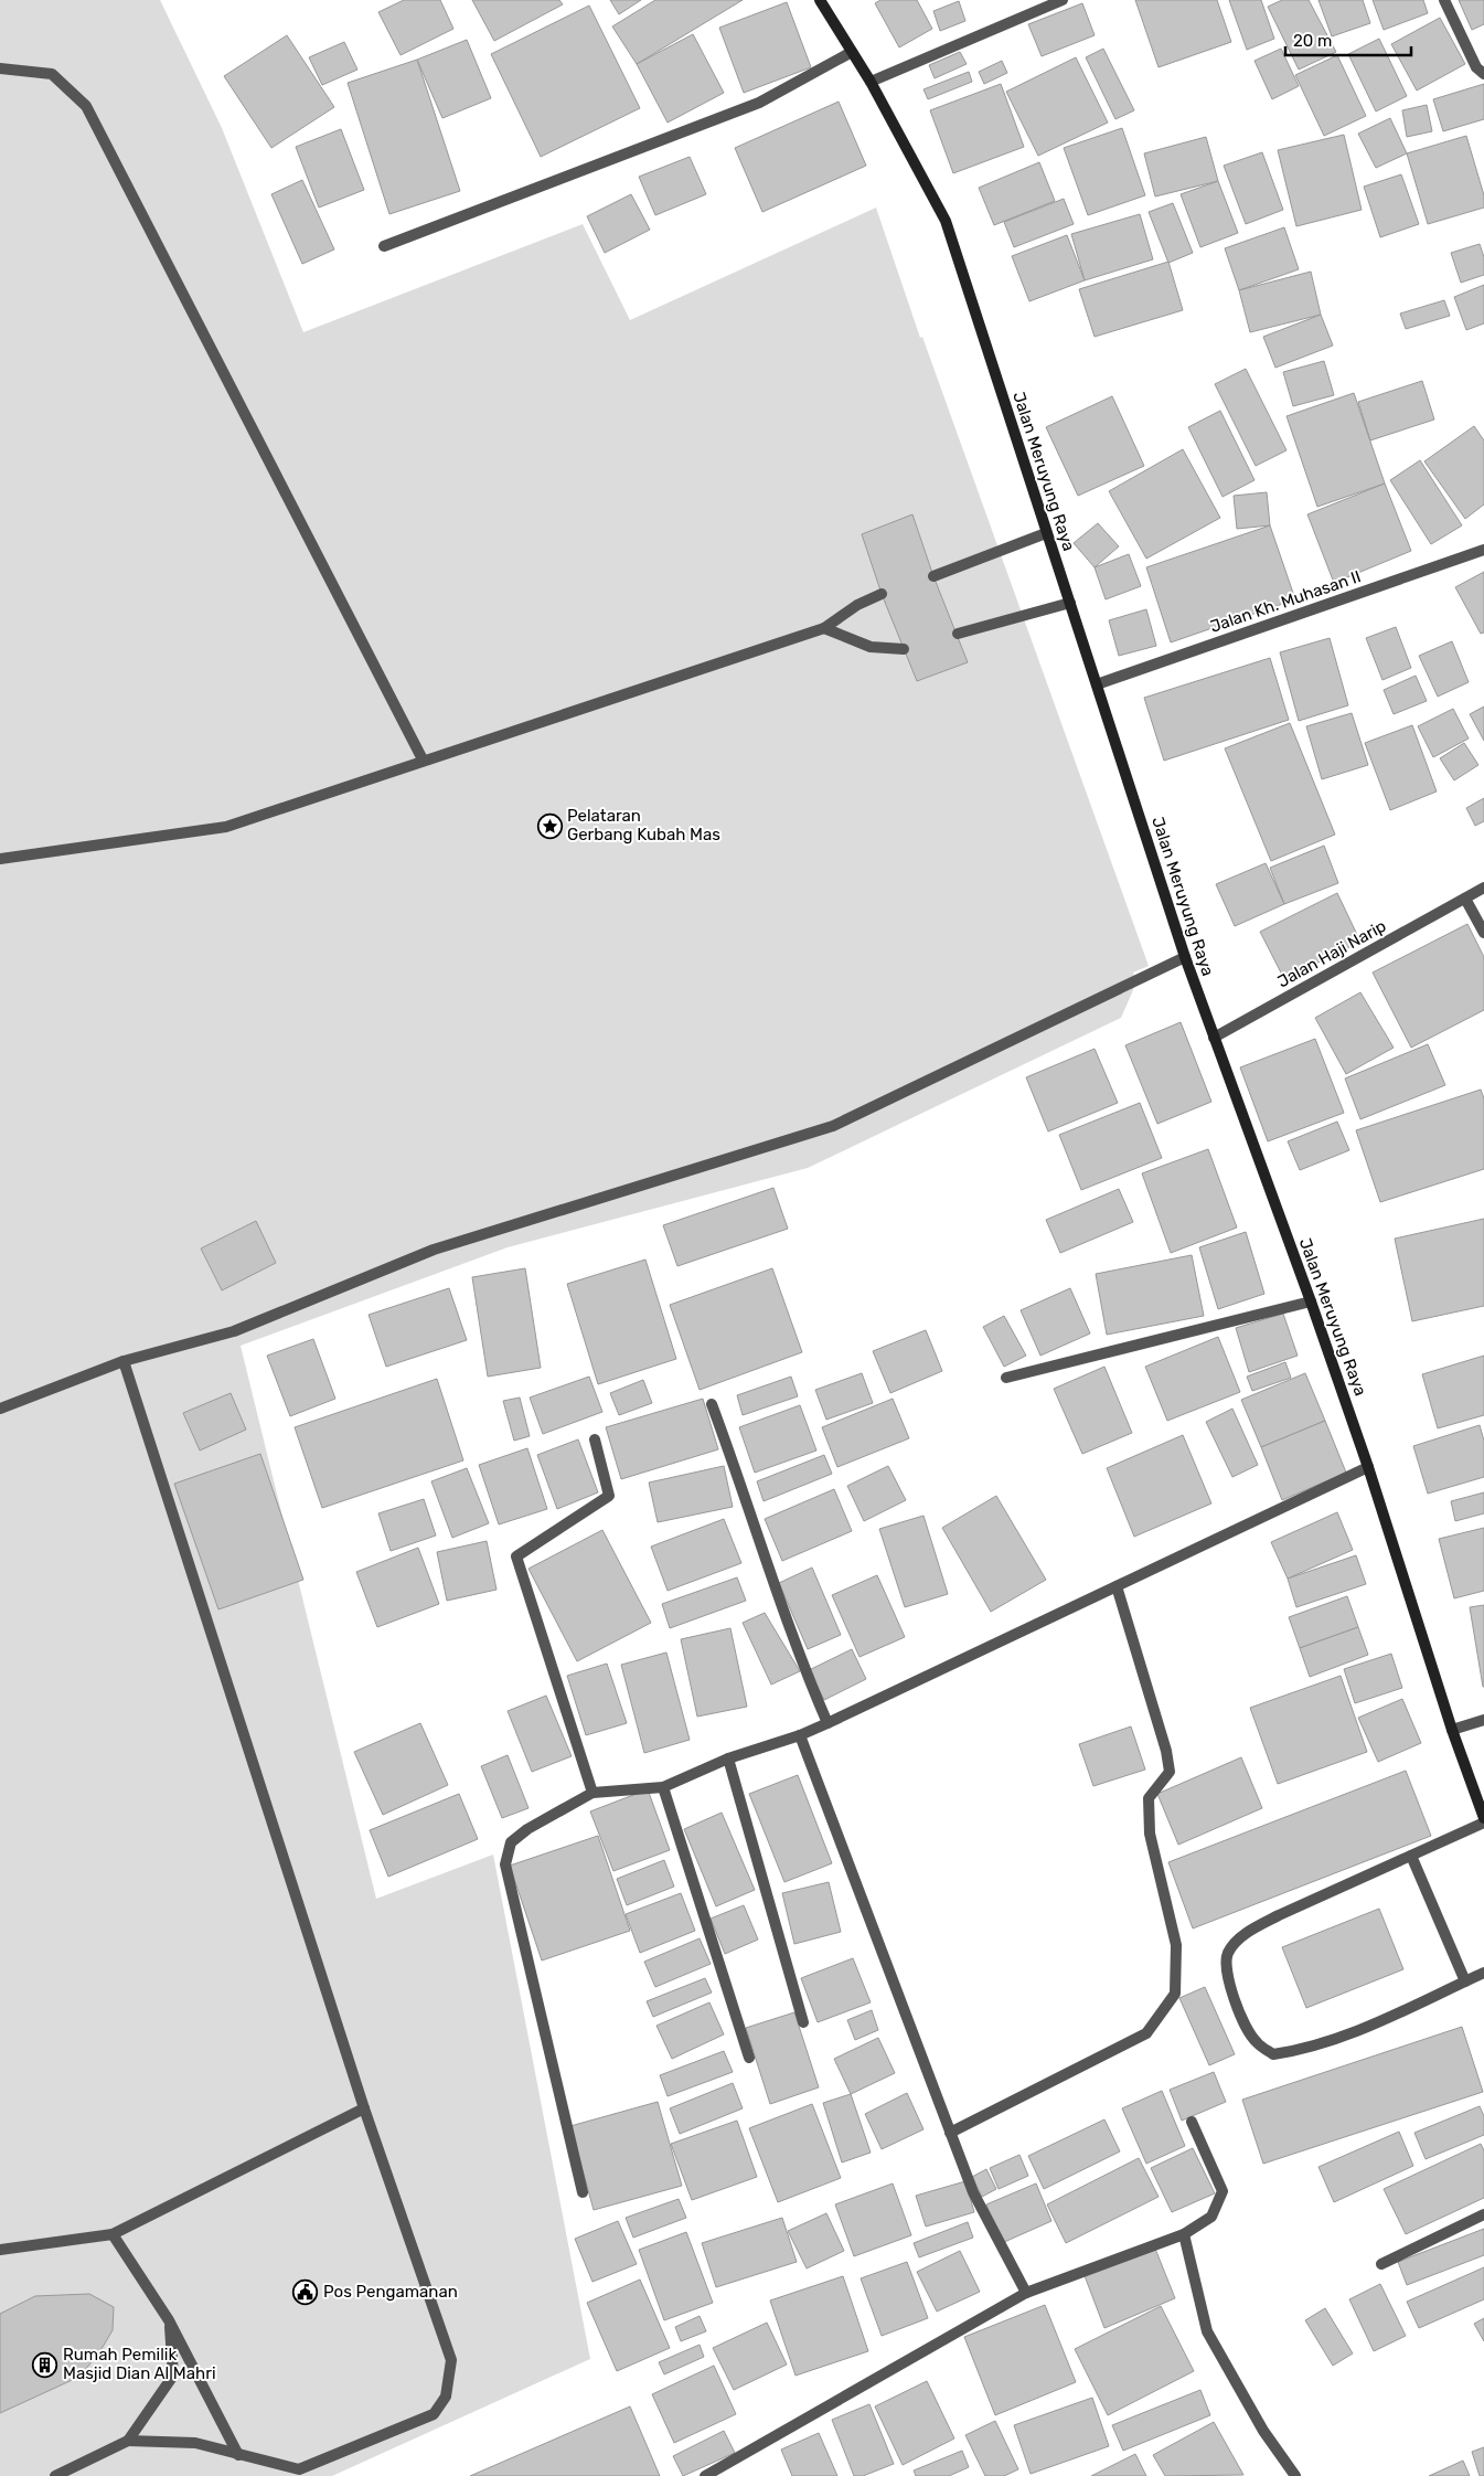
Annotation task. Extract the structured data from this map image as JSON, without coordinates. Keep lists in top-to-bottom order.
{
  "streets": {
    "main road": ["Jalan Meruyung Raya"],
    "street": ["Jalan Kh. Muhasan II", "Jalan Haji Narip"]
  },
  "crossings": [
    ["Jalan Meruyung Raya", "Jalan Kh. Muhasan II"],
    ["Jalan Meruyung Raya", "Jalan Haji Narip"]
  ],
  "places": {
    "place": ["Pelataran Gerbang Kubah Mas"],
    "public building": ["Pos Pengamanan"],
    "building": ["Rumah Pemilik Masjid Dian Al Mahri"]
  },
  "scale_bar": "20 m"
}
